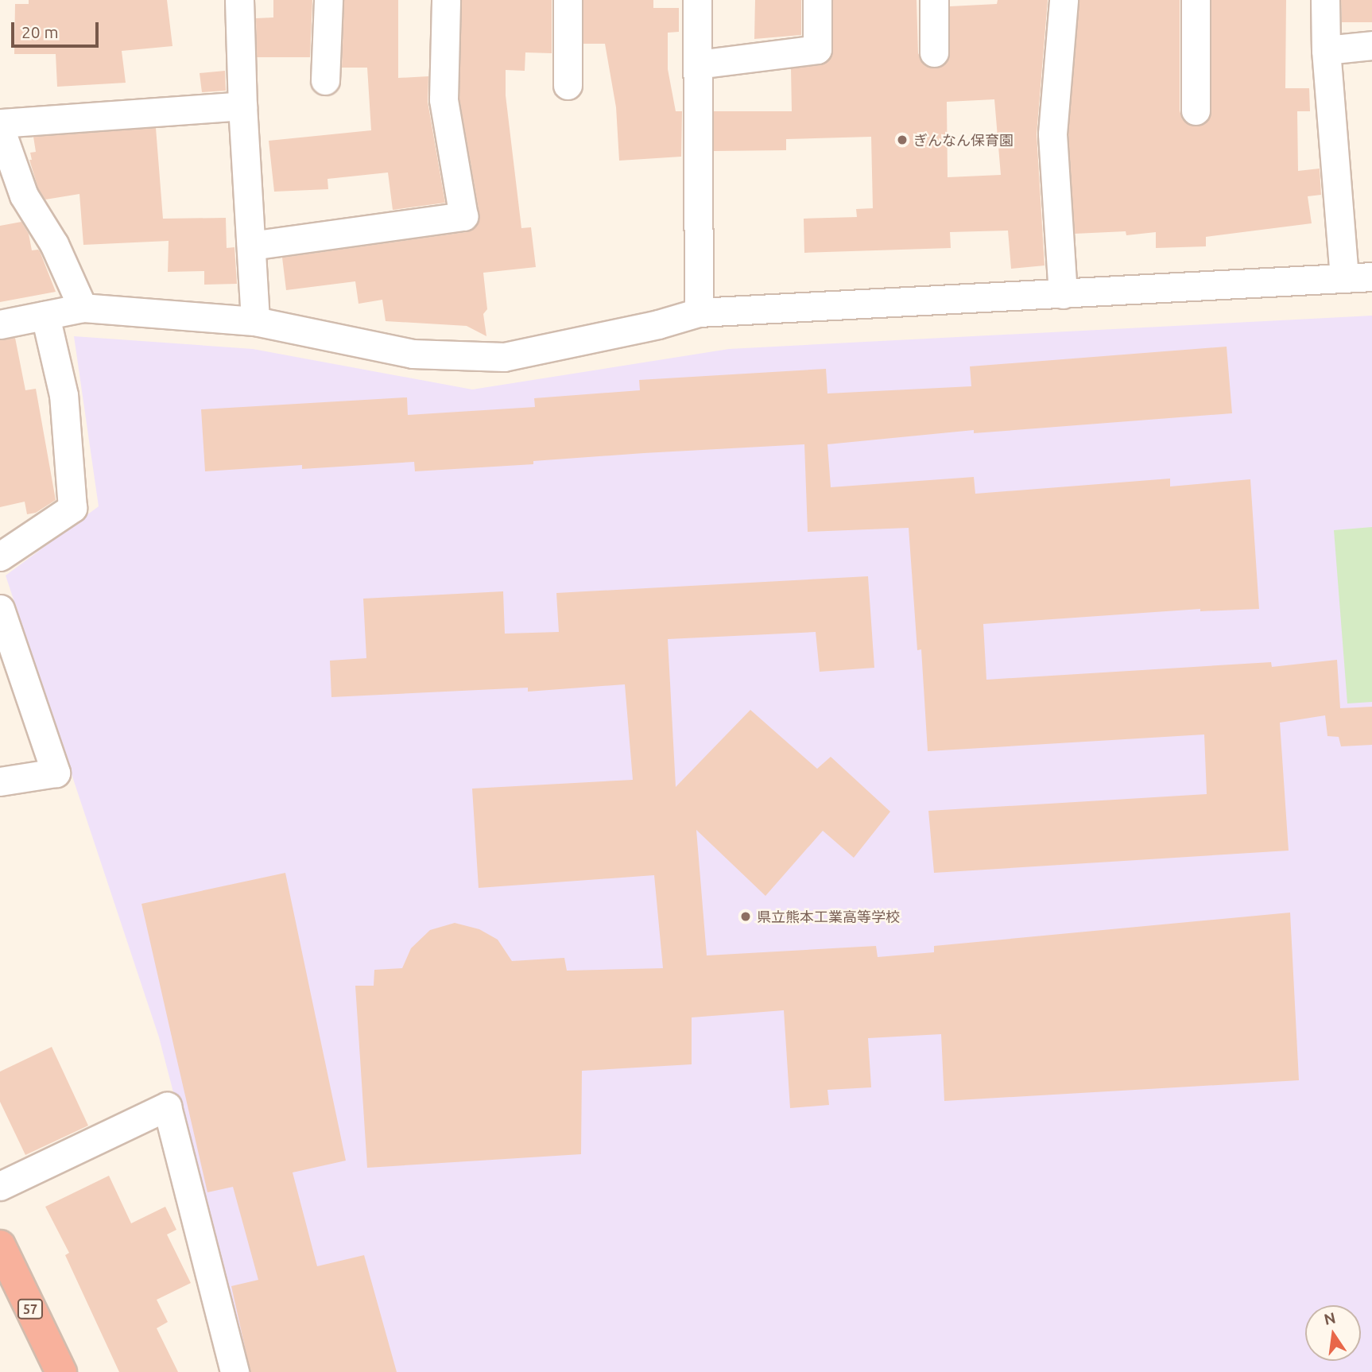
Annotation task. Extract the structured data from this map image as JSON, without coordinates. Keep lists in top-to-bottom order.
{
  "streets": {
    "highway": ["57"]
  },
  "places": ["ぎんなん保育園", "県立熊本工業高等学校"],
  "scale_bar": "20 m",
  "north": "top"
}
